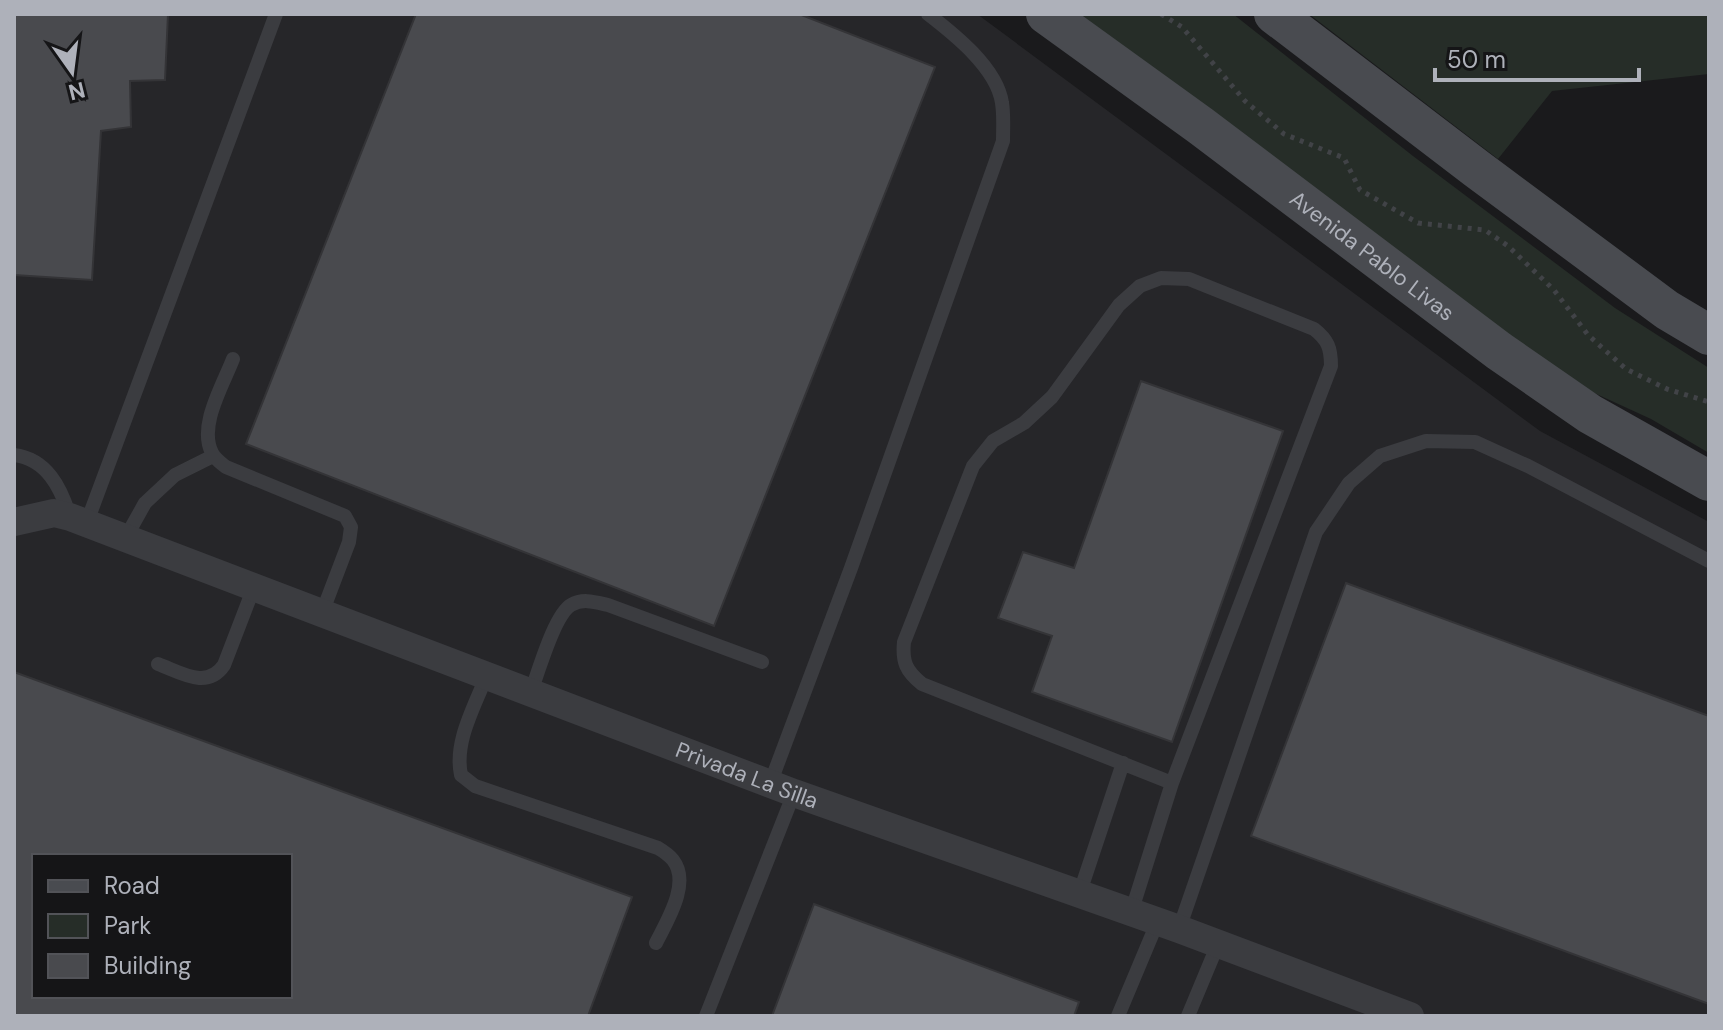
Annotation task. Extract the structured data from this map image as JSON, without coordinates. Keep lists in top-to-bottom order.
{
  "streets": {
    "main road": ["Avenida Pablo Livas"],
    "street": ["Privada La Silla"]
  },
  "legend": ["Road", "Park", "Building"],
  "scale_bar": "50 m",
  "north": "bottom"
}
